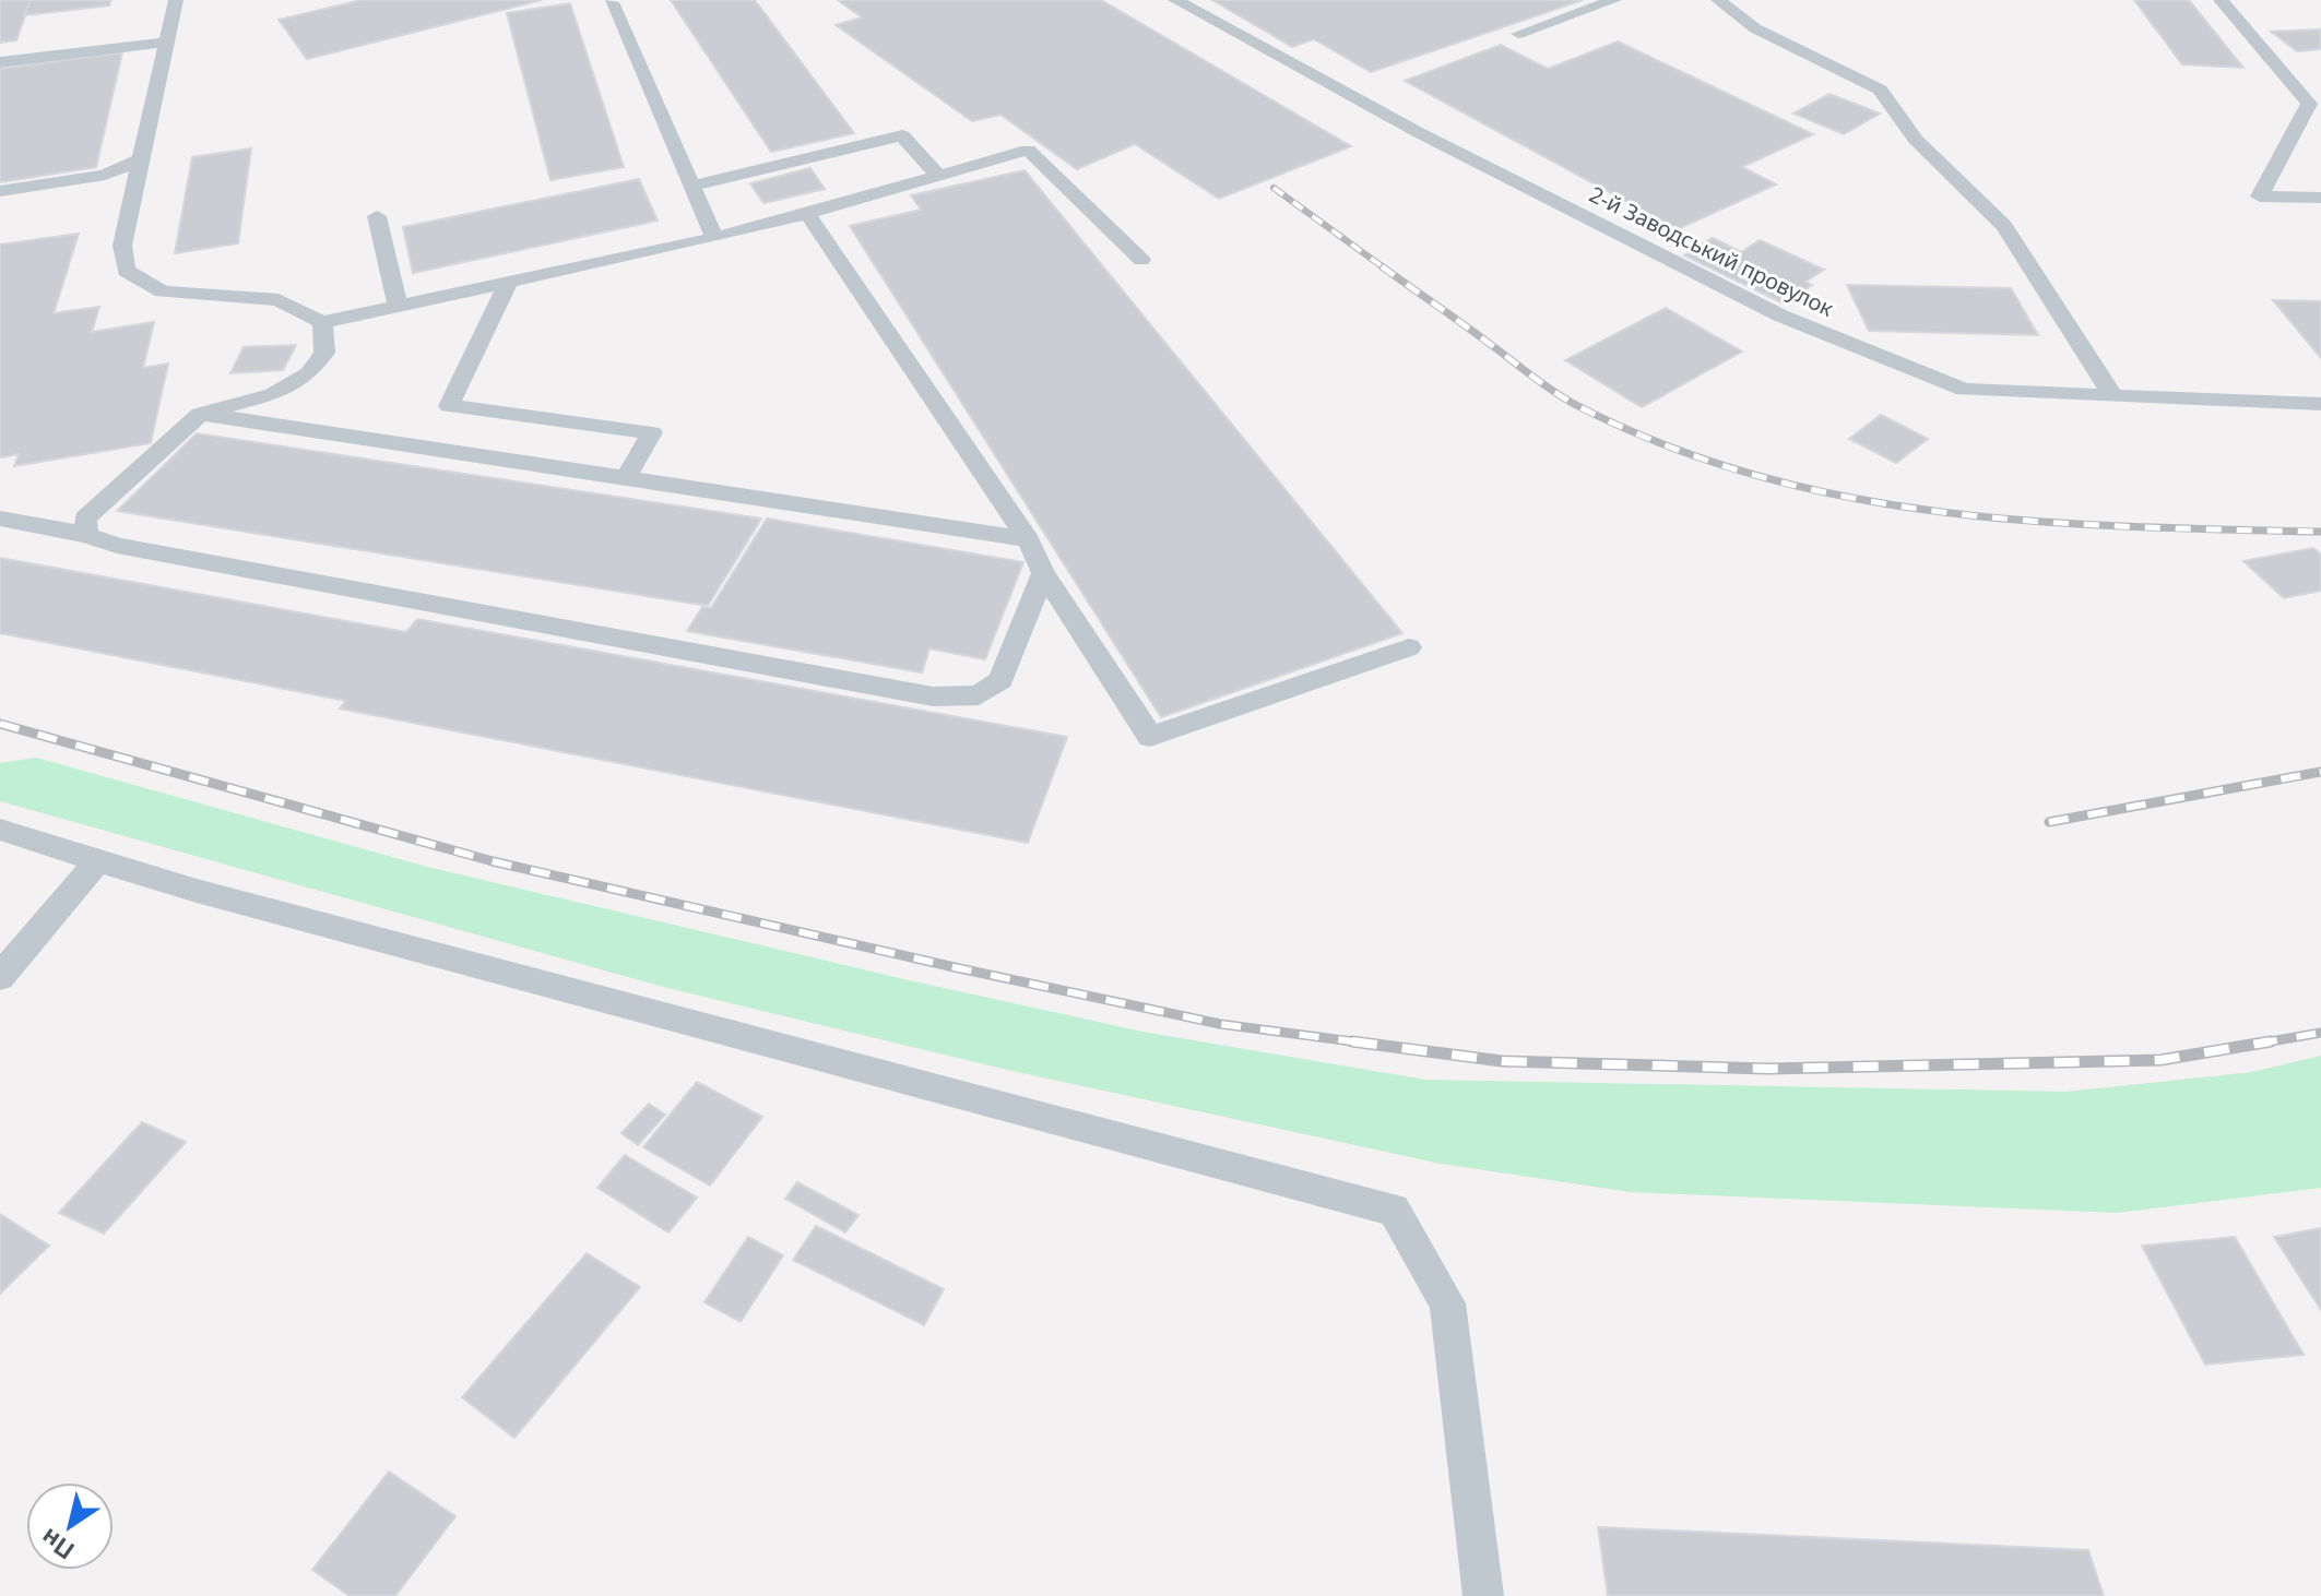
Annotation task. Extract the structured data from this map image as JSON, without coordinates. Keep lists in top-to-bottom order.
{
  "streets": {
    "lane": ["2-й Заводський провулок"]
  },
  "north": "bottom left"
}
